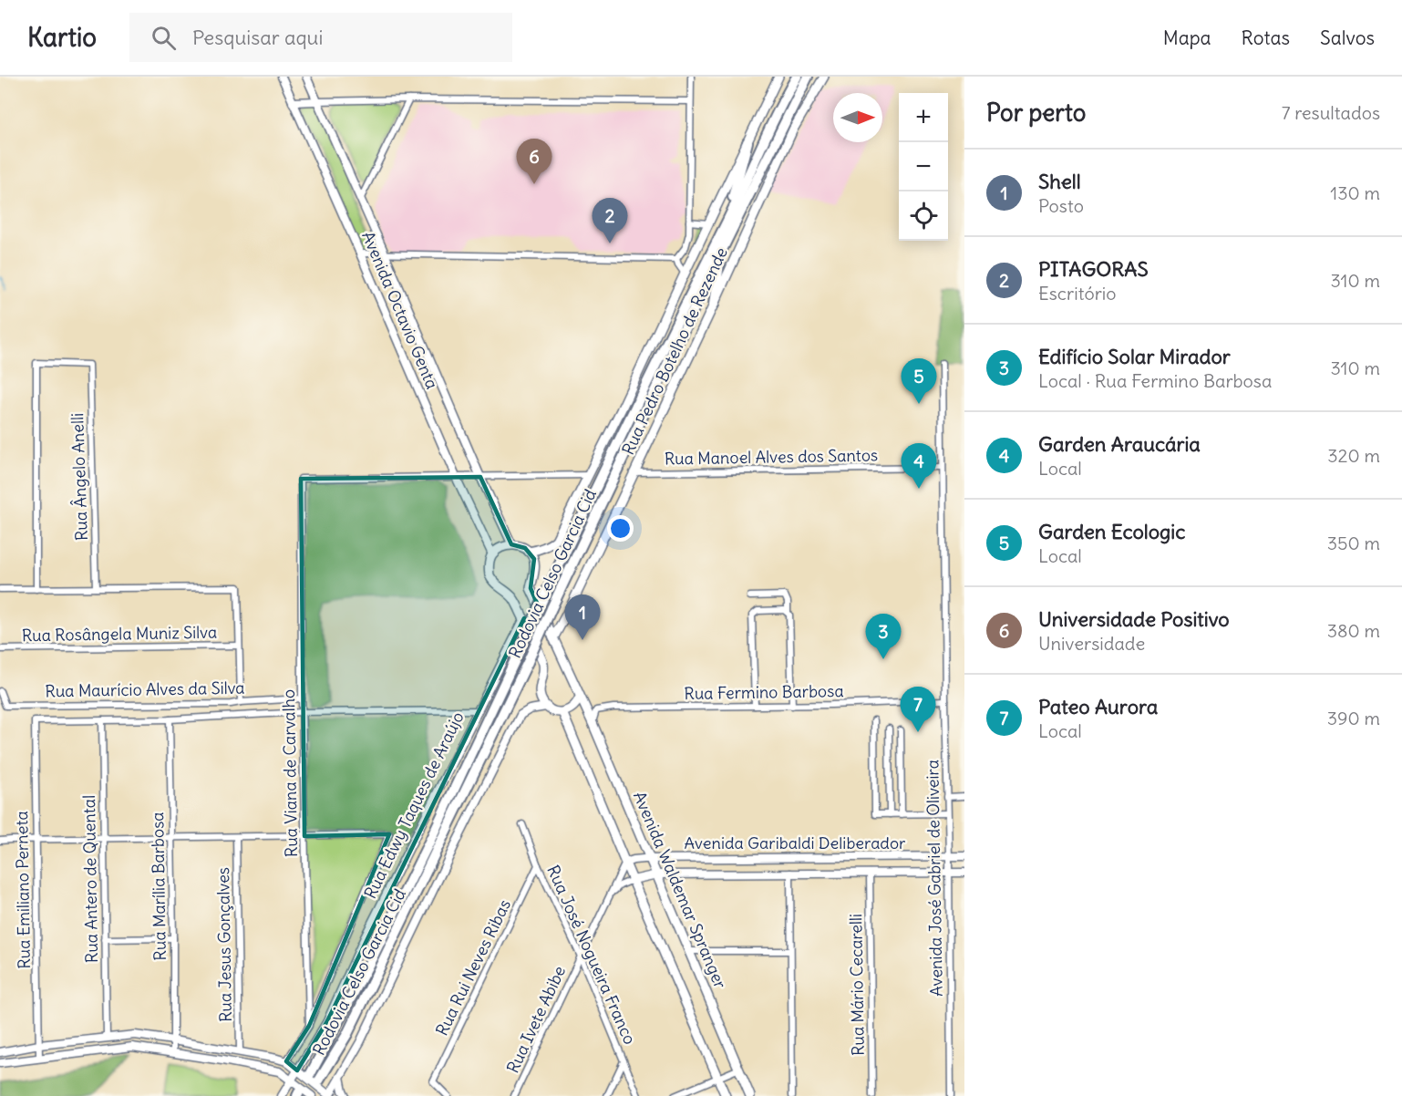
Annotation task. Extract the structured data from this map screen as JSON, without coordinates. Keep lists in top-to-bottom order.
{
  "streets": {
    "highway": ["Rodovia Celso Garcia Cid"],
    "main road": ["Rua Pedro Botelho de Rezende", "Avenida Waldemar Spranger"],
    "street": [
      "Avenida Octavio Genta",
      "Rua Manoel Alves dos Santos",
      "Rua Ângelo Anelli",
      "Rua Rosângela Muniz Silva",
      "Rua Maurício Alves da Silva",
      "Rua Fermino Barbosa",
      "Rua Viana de Carvalho",
      "Rua Edwy Taques de Araújo",
      "Avenida Garibaldi Deliberador",
      "Avenida José Gabriel de Oliveira",
      "Rua Antero de Quental",
      "Rua Marília Barbosa",
      "Rua Emiliano Perneta",
      "Rua Jesus Gonçalves",
      "Rua José Nogueira Franco",
      "Rua Rui Neves Ribas",
      "Rua Mário Cecarelli",
      "Rua Ivete Abibe"
    ]
  },
  "crossings": [
    ["Avenida Octavio Genta", "Rua Viana de Carvalho"],
    ["Rua Pedro Botelho de Rezende", "Rua Manoel Alves dos Santos"],
    ["Rua Pedro Botelho de Rezende", "Avenida Waldemar Spranger"],
    ["Rua Manoel Alves dos Santos", "Avenida José Gabriel de Oliveira"],
    ["Rodovia Celso Garcia Cid", "Rua Edwy Taques de Araújo"],
    ["Rua Maurício Alves da Silva", "Rua Viana de Carvalho"],
    ["Rua Fermino Barbosa", "Avenida José Gabriel de Oliveira"],
    ["Rua Fermino Barbosa", "Avenida Waldemar Spranger"],
    ["Avenida Garibaldi Deliberador", "Avenida José Gabriel de Oliveira"],
    ["Avenida Garibaldi Deliberador", "Avenida Waldemar Spranger"],
    ["Avenida Garibaldi Deliberador", "Rua Mário Cecarelli"],
    ["Avenida Garibaldi Deliberador", "Rua Ivete Abibe"],
    ["Rua Antero de Quental", "Rua Emiliano Perneta"],
    ["Rua José Nogueira Franco", "Rua Rui Neves Ribas"],
    ["Rua José Nogueira Franco", "Rua Ivete Abibe"]
  ],
  "north": "right",
  "page": {
    "header": "Kartio",
    "search": "Pesquisar aqui",
    "nav": ["Mapa", "Rotas", "Salvos"],
    "heading": ["Por perto", "7 resultados"],
    "map_buttons": ["+", "−"],
    "pins": [
      "6",
      "2",
      "5",
      "4",
      "1",
      "3",
      "7"
    ],
    "list": [
      {
        "mark": "1",
        "name": "Shell",
        "note": "Posto",
        "value": "130 m"
      },
      {
        "mark": "2",
        "name": "PITAGORAS",
        "note": "Escritório",
        "value": "310 m"
      },
      {
        "mark": "3",
        "name": "Edifício Solar Mirador",
        "note": "Local · Rua Fermino Barbosa",
        "value": "310 m"
      },
      {
        "mark": "4",
        "name": "Garden Araucária",
        "note": "Local",
        "value": "320 m"
      },
      {
        "mark": "5",
        "name": "Garden Ecologic",
        "note": "Local",
        "value": "350 m"
      },
      {
        "mark": "6",
        "name": "Universidade Positivo",
        "note": "Universidade",
        "value": "380 m"
      },
      {
        "mark": "7",
        "name": "Pateo Aurora",
        "note": "Local",
        "value": "390 m"
      }
    ]
  }
}
